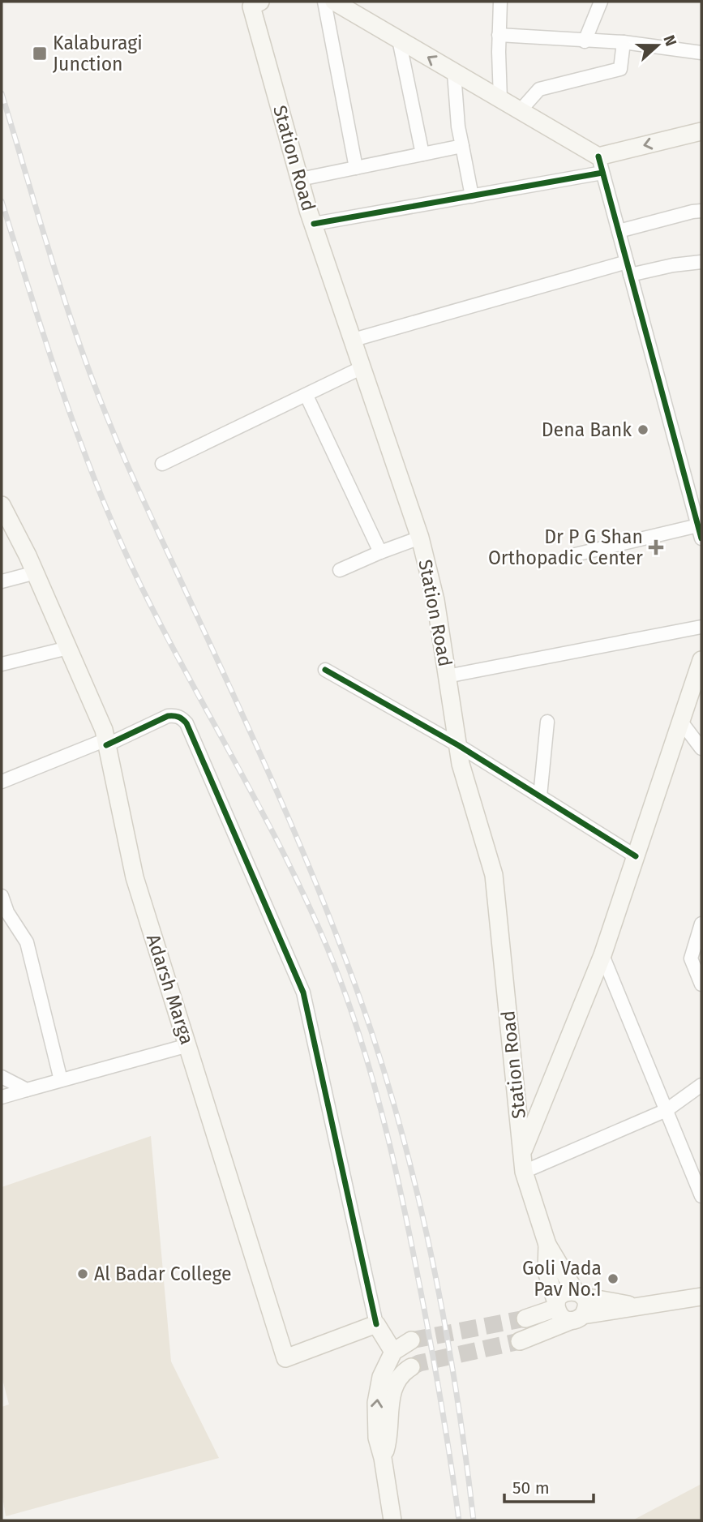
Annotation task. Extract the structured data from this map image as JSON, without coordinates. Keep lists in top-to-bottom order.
{
  "streets": {
    "main road": ["Station Road", "Adarsh Marga"]
  },
  "places": {
    "transit": ["Kalaburagi Junction"],
    "other": ["Dena Bank", "Al Badar College", "Goli Vada Pav No.1"],
    "health": ["Dr P G Shan Orthopadic Center"]
  },
  "scale_bar": "50 m",
  "north": "right"
}
